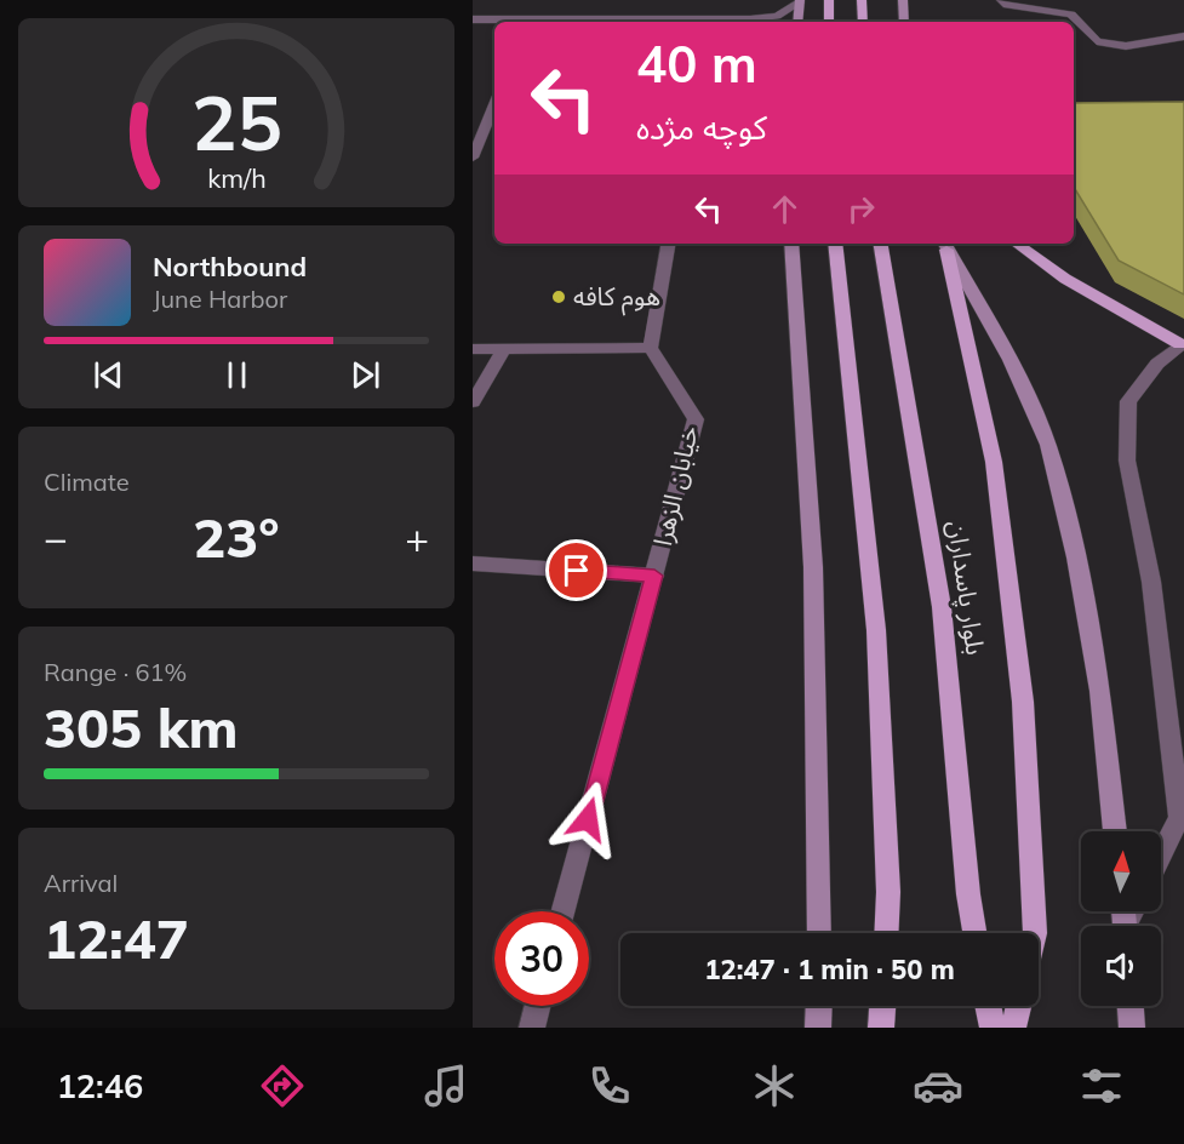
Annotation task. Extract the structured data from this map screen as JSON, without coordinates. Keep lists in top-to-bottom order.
{
  "streets": {
    "main road": ["بلوار پاسداران"],
    "street": ["خیابان الزهرا"]
  },
  "places": ["هوم کافه"],
  "north": "top",
  "page": {
    "turn": ["40 m", "کوچه مژده"],
    "song": ["Northbound", "June Harbor"],
    "tile": [
      "Climate",
      ["Range · 61%", "305 km"],
      ["Arrival", "12:47"]
    ],
    "heat": ["−", "23°", "+"],
    "limit": "30",
    "trip": "12:47 · 1 min · 50 m",
    "tabs": "12:46",
    "gauge": ["25", "km/h"]
  }
}
